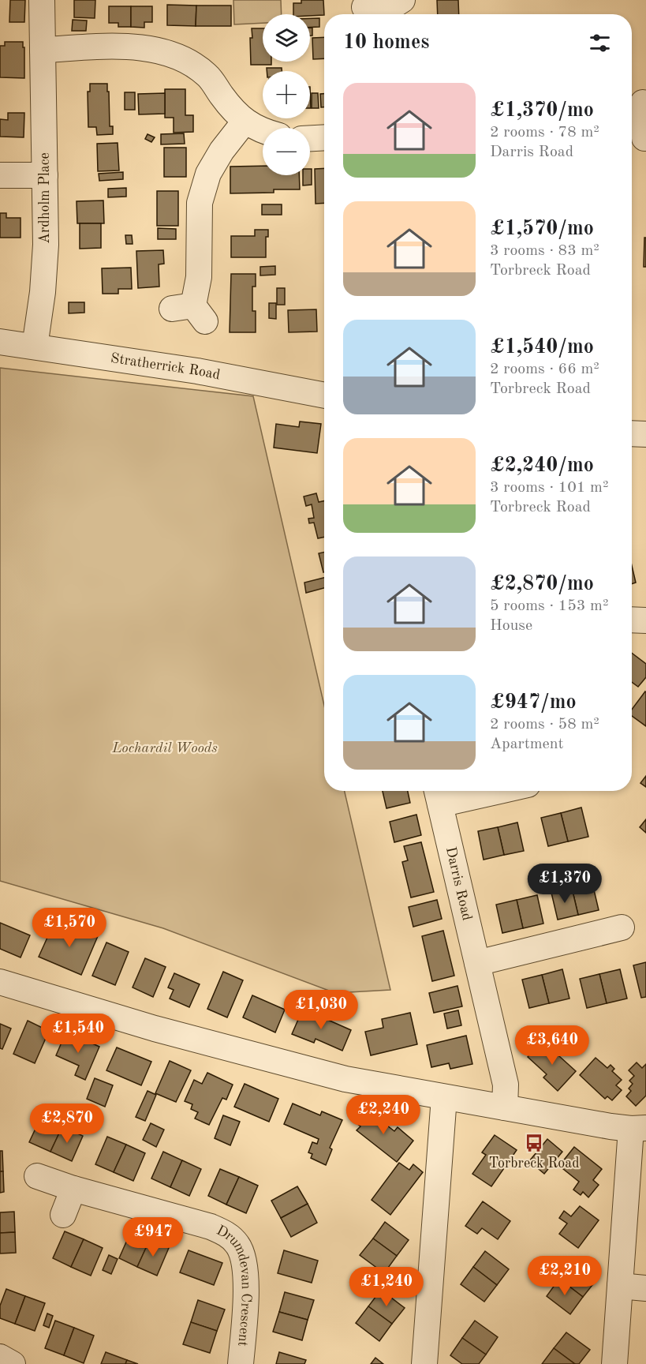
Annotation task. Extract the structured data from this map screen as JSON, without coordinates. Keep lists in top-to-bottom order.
{
  "streets": {
    "street": [
      "Ardholm Place",
      "Stratherrick Road",
      "Darris Road",
      "Drumdevan Crescent"
    ]
  },
  "crossings": [
    ["Ardholm Place", "Stratherrick Road"]
  ],
  "parks": ["Lochardil Woods"],
  "places": {
    "bus stop": ["Torbreck Road"]
  },
  "page": {
    "map_buttons": ["+", "−"],
    "heading": "10 homes",
    "list": [
      {
        "name": "£1,370/mo",
        "note": "2 rooms · 78 m² · Darris Road"
      },
      {
        "name": "£1,570/mo",
        "note": "3 rooms · 83 m² · Torbreck Road"
      },
      {
        "name": "£1,540/mo",
        "note": "2 rooms · 66 m² · Torbreck Road"
      },
      {
        "name": "£2,240/mo",
        "note": "3 rooms · 101 m² · Torbreck Road"
      },
      {
        "name": "£2,870/mo",
        "note": "5 rooms · 153 m² · House"
      },
      {
        "name": "£947/mo",
        "note": "2 rooms · 58 m² · Apartment"
      }
    ],
    "price": [
      "£1,370",
      "£1,570",
      "£1,030",
      "£1,540",
      "£3,640",
      "£2,240",
      "£2,870",
      "£947",
      "£2,210",
      "£1,240"
    ]
  }
}
